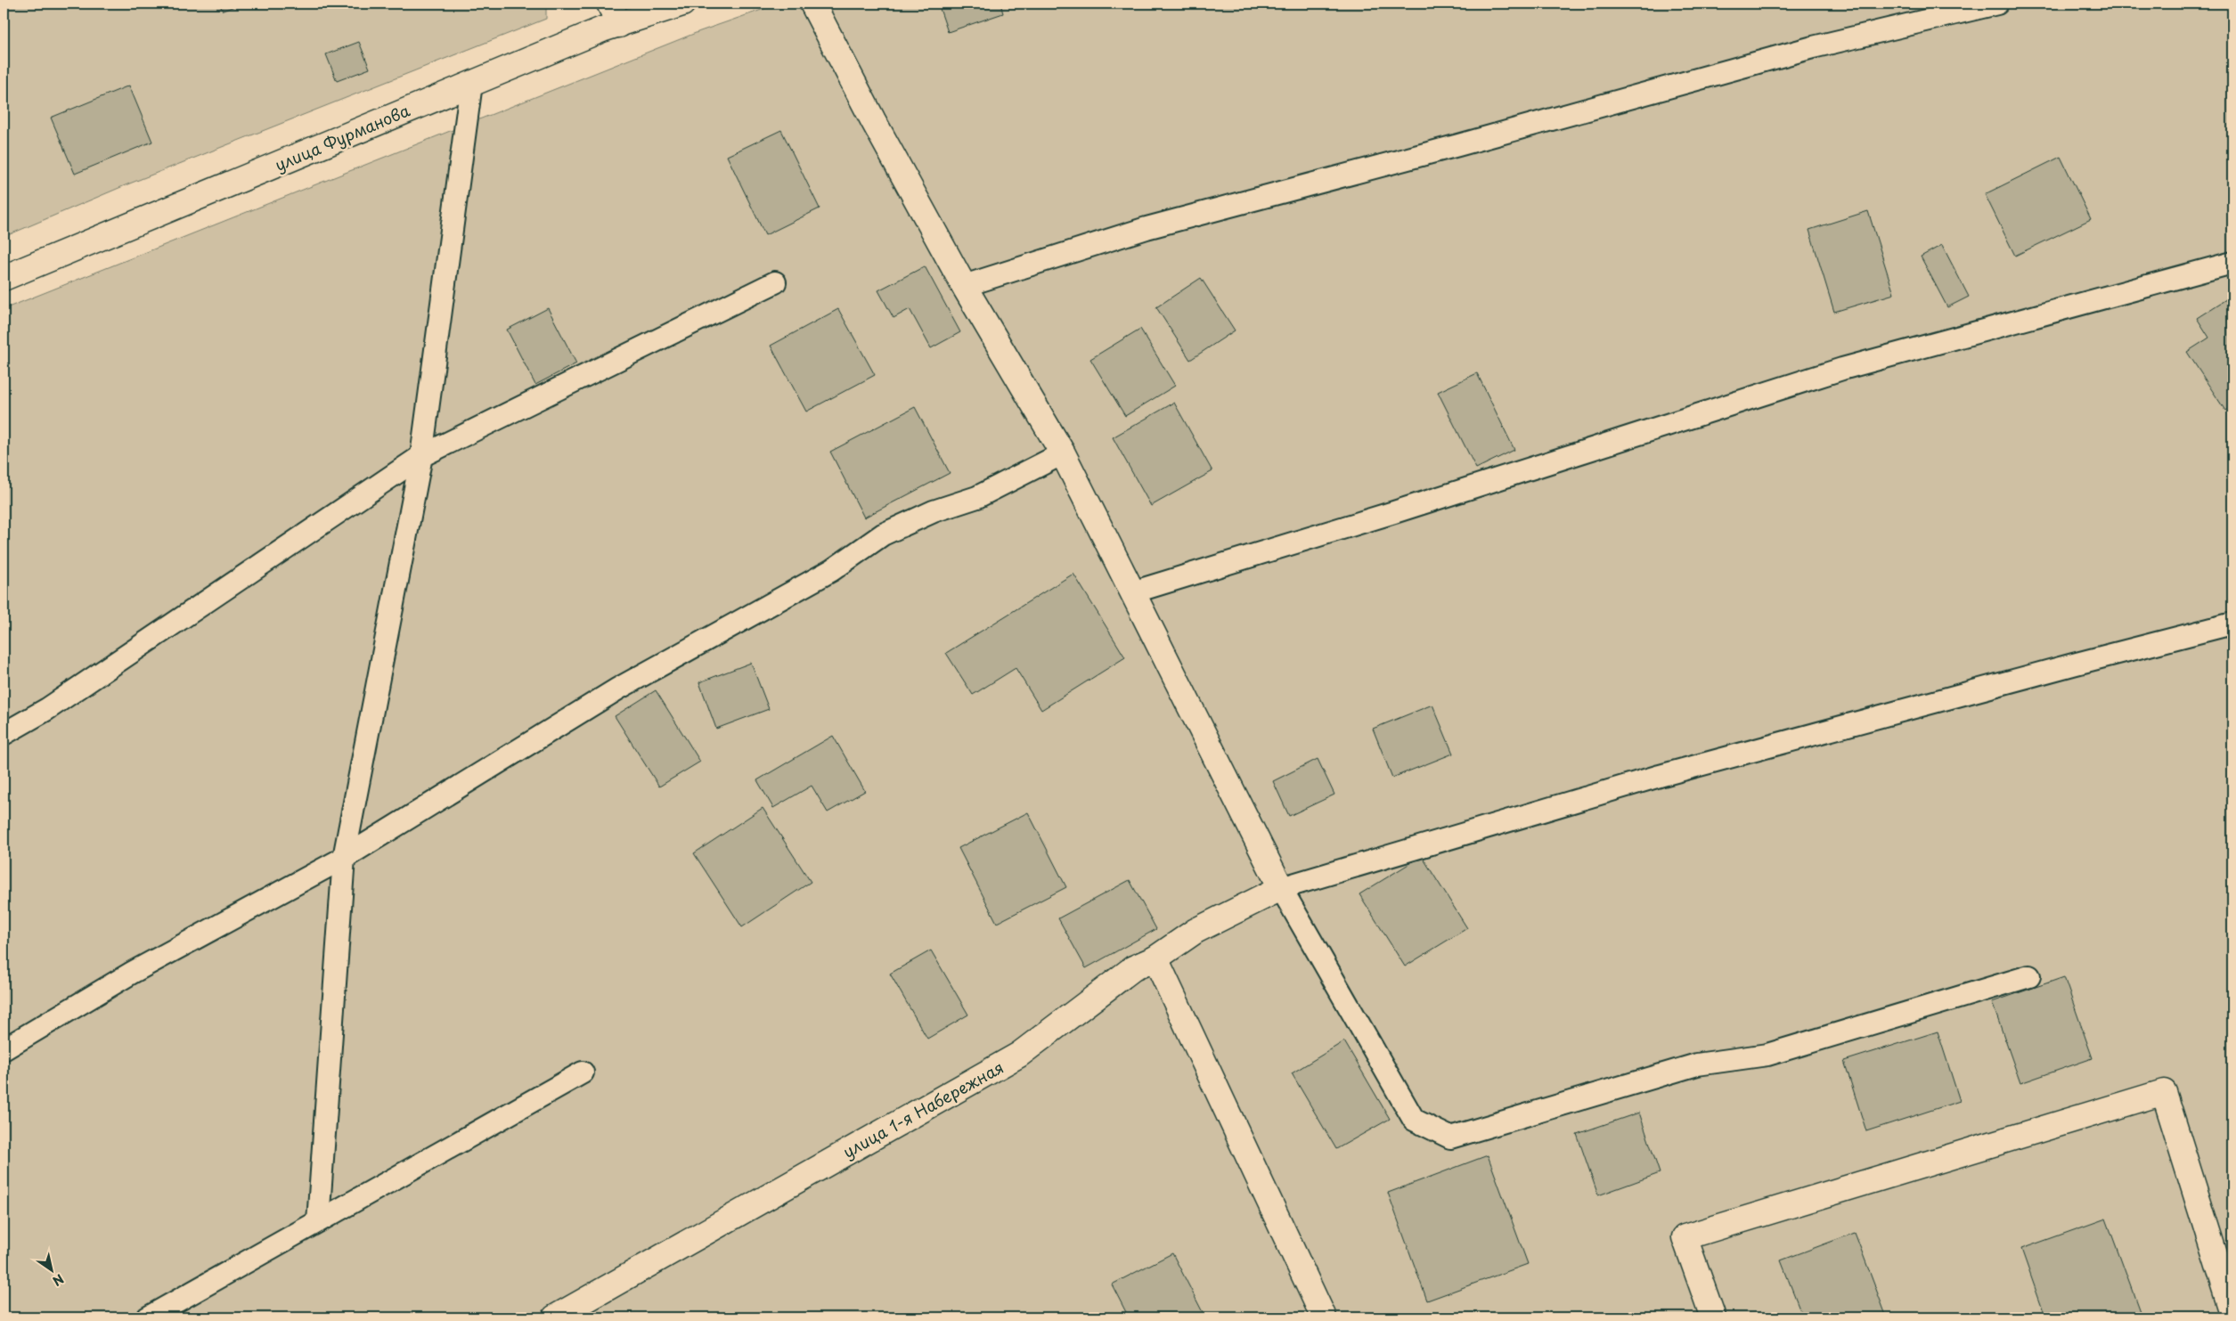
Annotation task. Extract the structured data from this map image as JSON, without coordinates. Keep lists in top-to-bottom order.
{
  "streets": {
    "street": ["улица Фурманова", "улица 1-я Набережная"]
  },
  "north": "bottom right"
}
